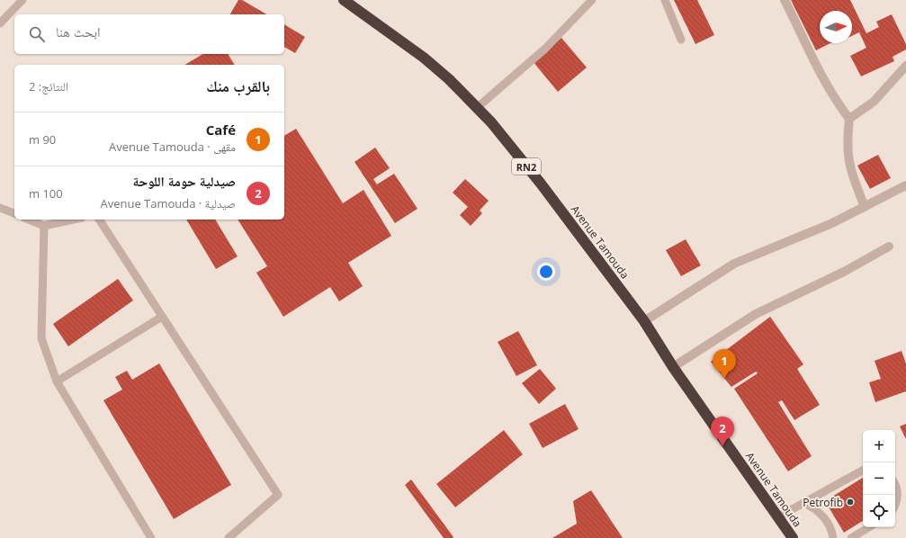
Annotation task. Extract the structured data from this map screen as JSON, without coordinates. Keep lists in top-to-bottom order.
{
  "streets": {
    "highway": ["RN2", "Avenue Tamouda"]
  },
  "places": ["Petrofib"],
  "north": "right",
  "page": {
    "search": "ابحث هنا",
    "heading": ["بالقرب منك", "النتائج: 2"],
    "list": [
      {
        "mark": "1",
        "name": "Café",
        "note": "مقهى · Avenue Tamouda",
        "value": "90 m"
      },
      {
        "mark": "2",
        "name": "صيدلية حومة اللوحة",
        "note": "صيدلية · Avenue Tamouda",
        "value": "100 m"
      }
    ],
    "pins": ["1", "2"],
    "map_buttons": ["+", "−"]
  }
}
